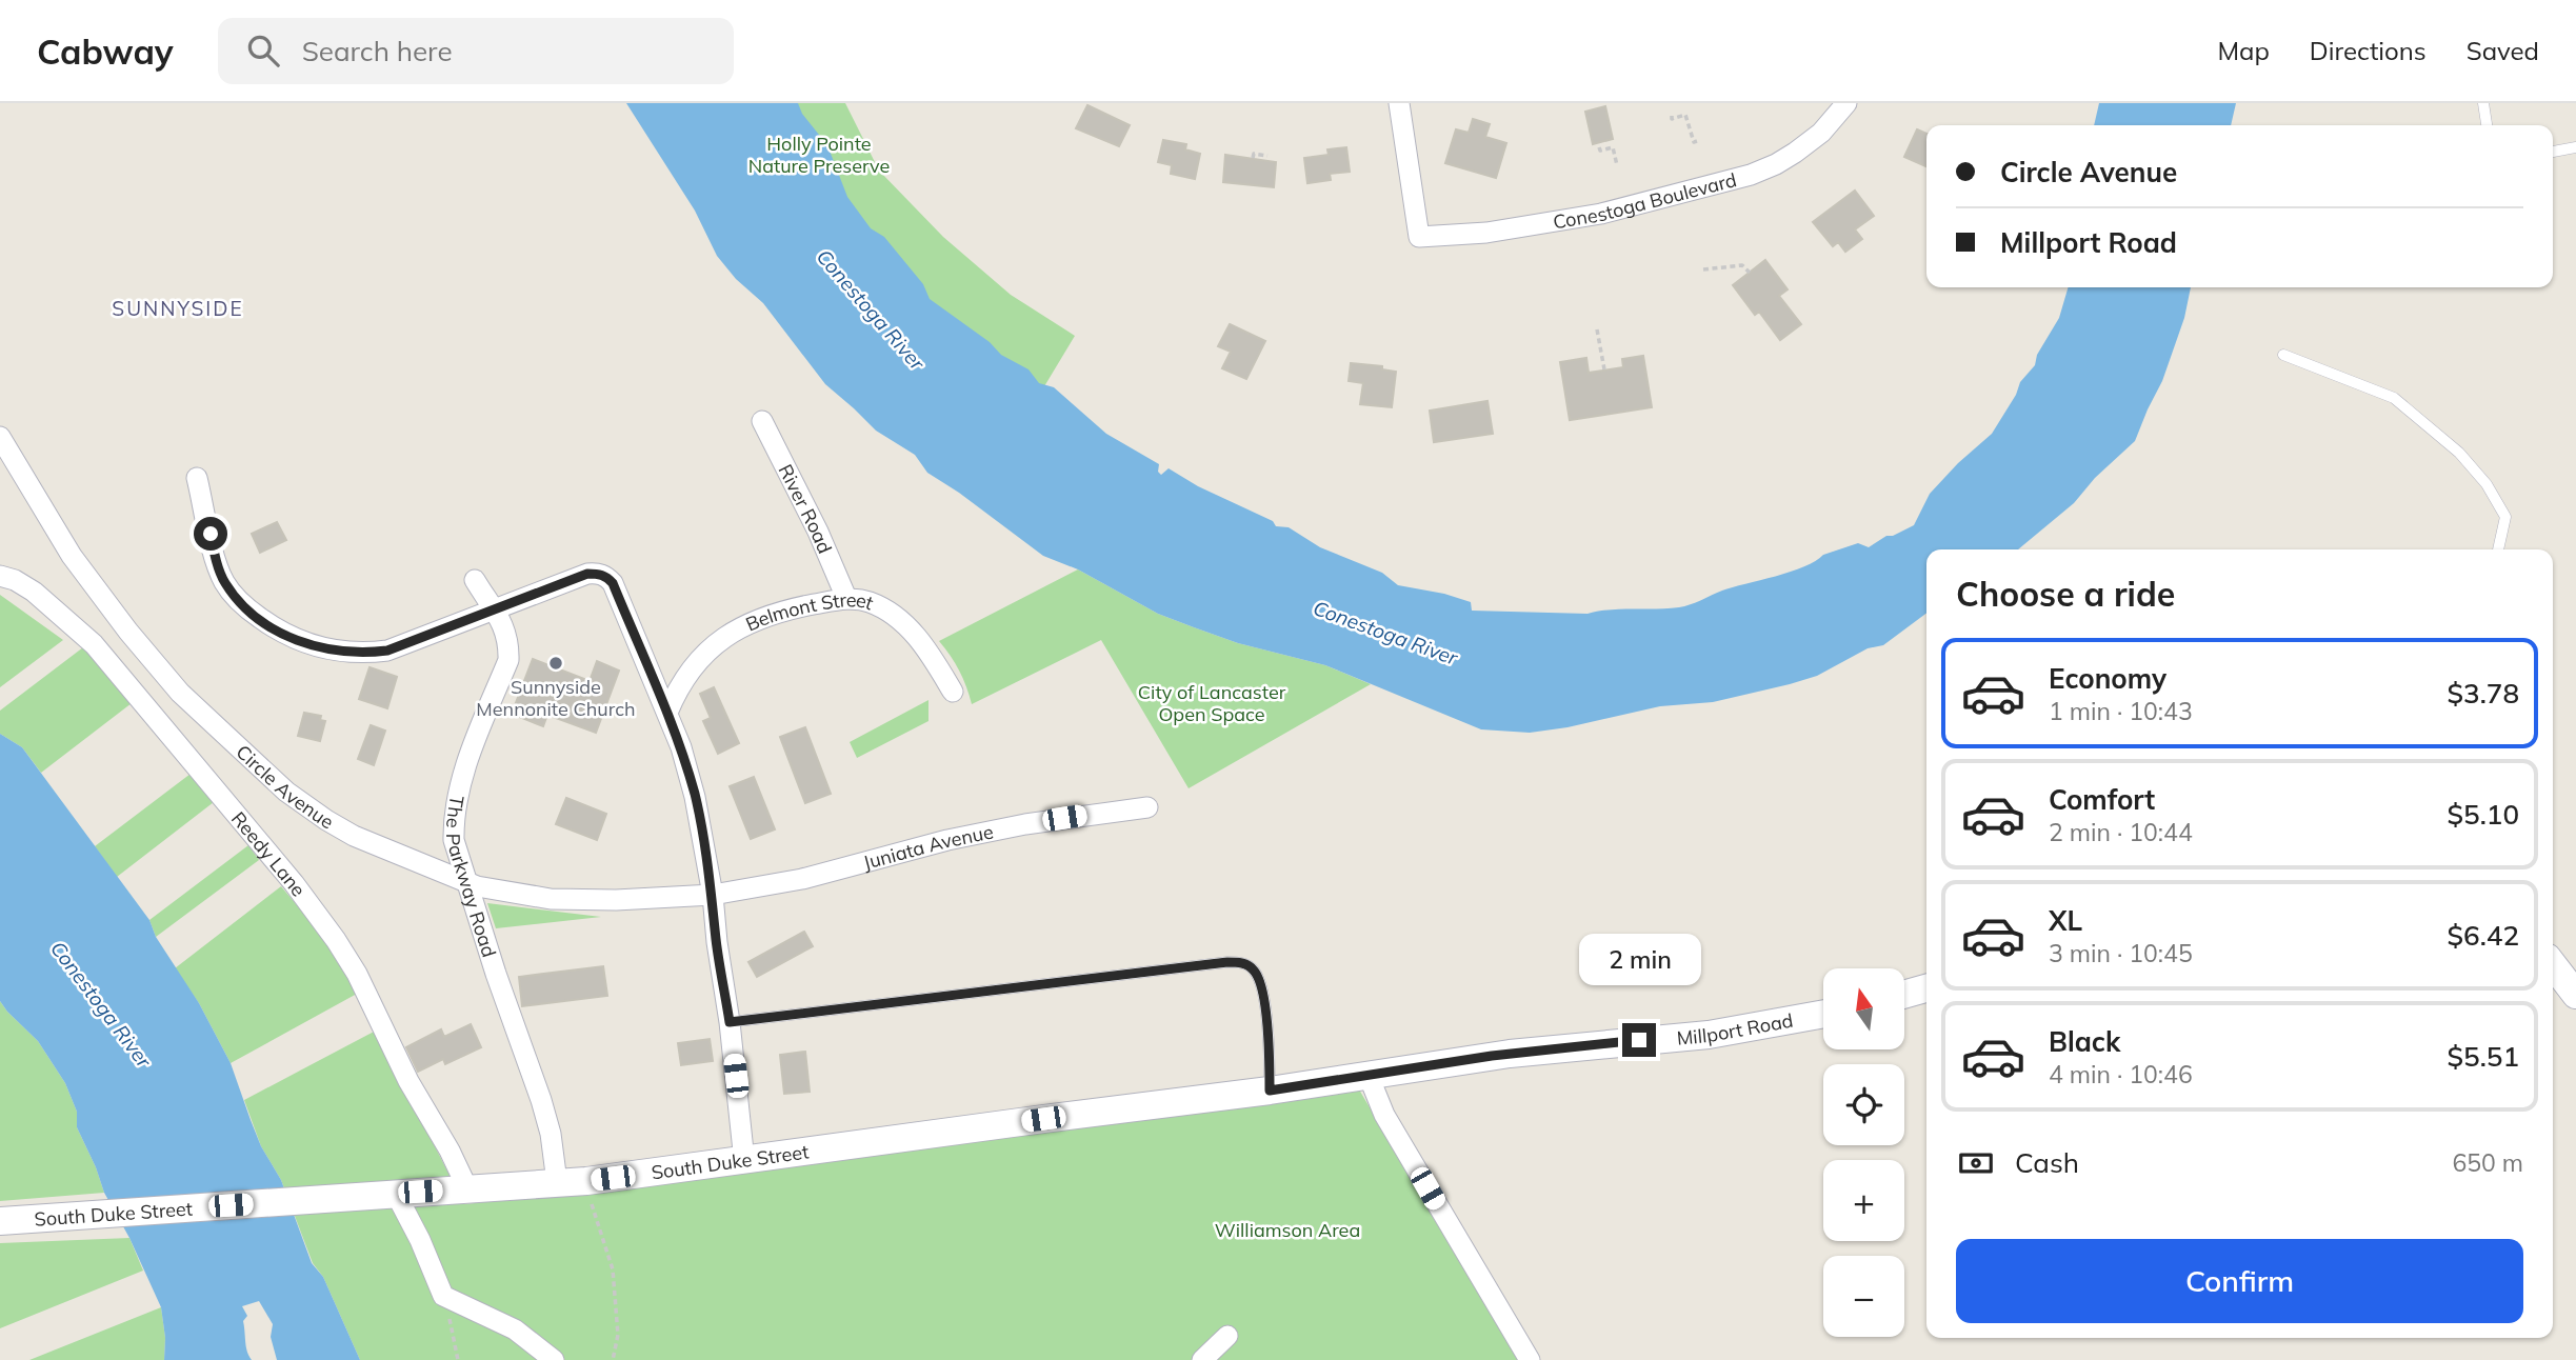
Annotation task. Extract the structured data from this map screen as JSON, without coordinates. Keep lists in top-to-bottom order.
{
  "streets": {
    "main road": ["Millport Road", "South Duke Street"],
    "street": [
      "Conestoga Boulevard",
      "River Road",
      "Belmont Street",
      "Circle Avenue",
      "Juniata Avenue",
      "Reedy Lane",
      "The Parkway Road"
    ]
  },
  "crossings": [
    ["River Road", "Belmont Street"],
    ["Circle Avenue", "Juniata Avenue"],
    ["Circle Avenue", "The Parkway Road"],
    ["Reedy Lane", "South Duke Street"],
    ["The Parkway Road", "South Duke Street"],
    ["Millport Road", "South Duke Street"]
  ],
  "districts": ["SUNNYSIDE"],
  "water": ["Conestoga River"],
  "parks": ["Holly Pointe Nature Preserve", "City of Lancaster Open Space", "Williamson Area"],
  "places": ["Sunnyside Mennonite Church"],
  "north": "top",
  "page": {
    "header": "Cabway",
    "search": "Search here",
    "nav": ["Map", "Directions", "Saved"],
    "banner": ["Circle Avenue", "Millport Road"],
    "heading": "Choose a ride",
    "list": [
      {
        "name": "Economy",
        "note": "1 min · 10:43",
        "value": "$3.78"
      },
      {
        "name": "Comfort",
        "note": "2 min · 10:44",
        "value": "$5.10"
      },
      {
        "name": "XL",
        "note": "3 min · 10:45",
        "value": "$6.42"
      },
      {
        "name": "Black",
        "note": "4 min · 10:46",
        "value": "$5.51"
      }
    ],
    "bubble": "2 min",
    "map_buttons": ["+", "−"],
    "pay": ["Cash", "650 m"],
    "buttons": "Confirm"
  }
}
